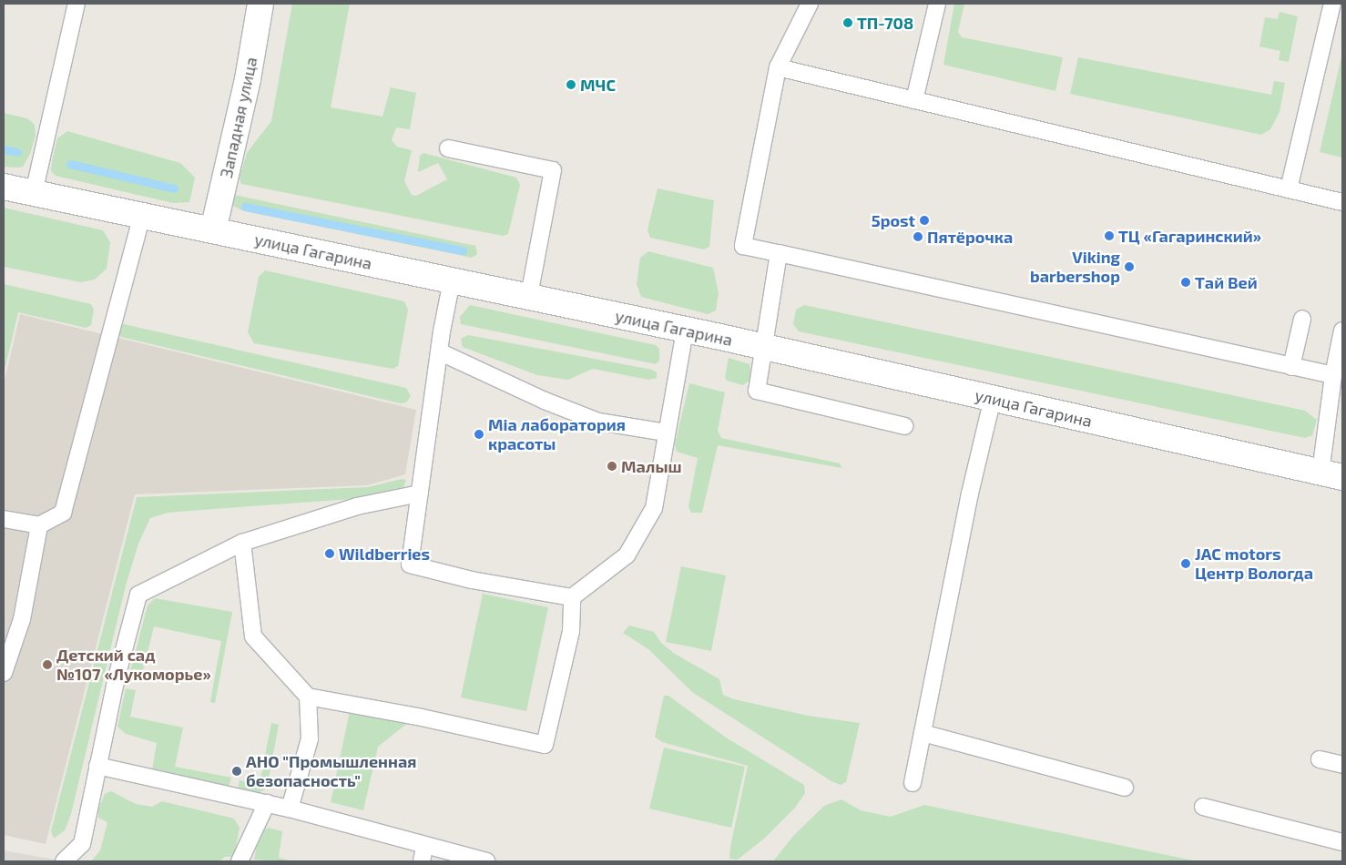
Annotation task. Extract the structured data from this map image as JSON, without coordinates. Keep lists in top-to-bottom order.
{
  "streets": {
    "street": ["Западная улица", "улица Гагарина"]
  },
  "crossings": [
    ["Западная улица", "улица Гагарина"]
  ],
  "places": [
    "ТП-708",
    "МЧС",
    "5post",
    "ТЦ «Гагаринский»",
    "Пятёрочка",
    "Viking barbershop",
    "Тай Вей",
    "Mia лаборатория красоты",
    "Малыш",
    "Wildberries",
    "JAC motors Центр Вологда",
    "Детский сад №107 «Лукоморье»",
    "АНО \"Промышленная безопасность\""
  ]
}
